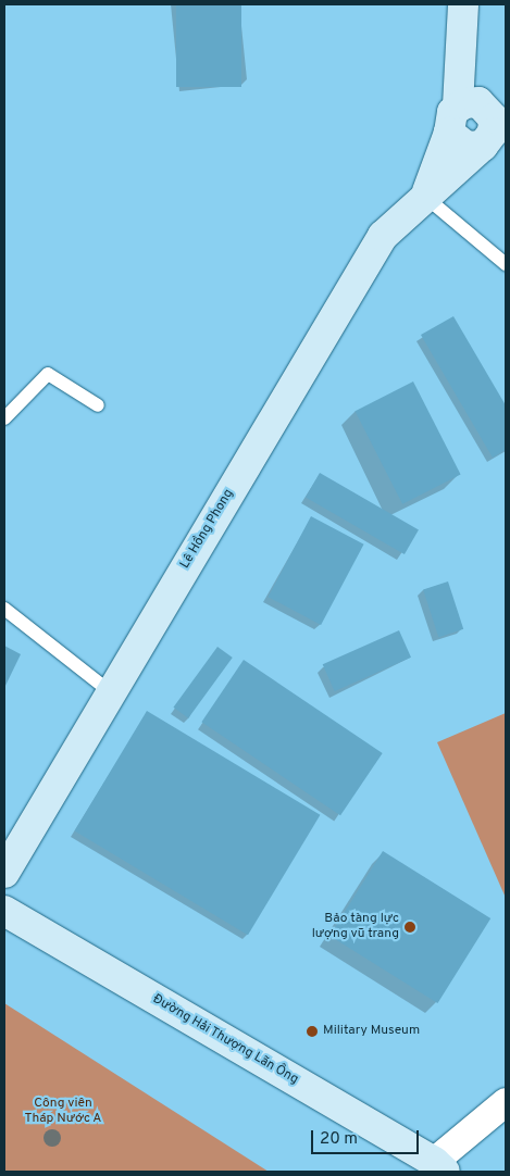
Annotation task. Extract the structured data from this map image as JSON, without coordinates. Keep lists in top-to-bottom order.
{
  "streets": {
    "main road": ["Lê Hồng Phong", "Đường Hải Thượng Lãn Ông"]
  },
  "parks": ["Công viên Tháp Nước A"],
  "places": ["Bảo tàng lực lượng vũ trang", "Military Museum"],
  "scale_bar": "20 m"
}
